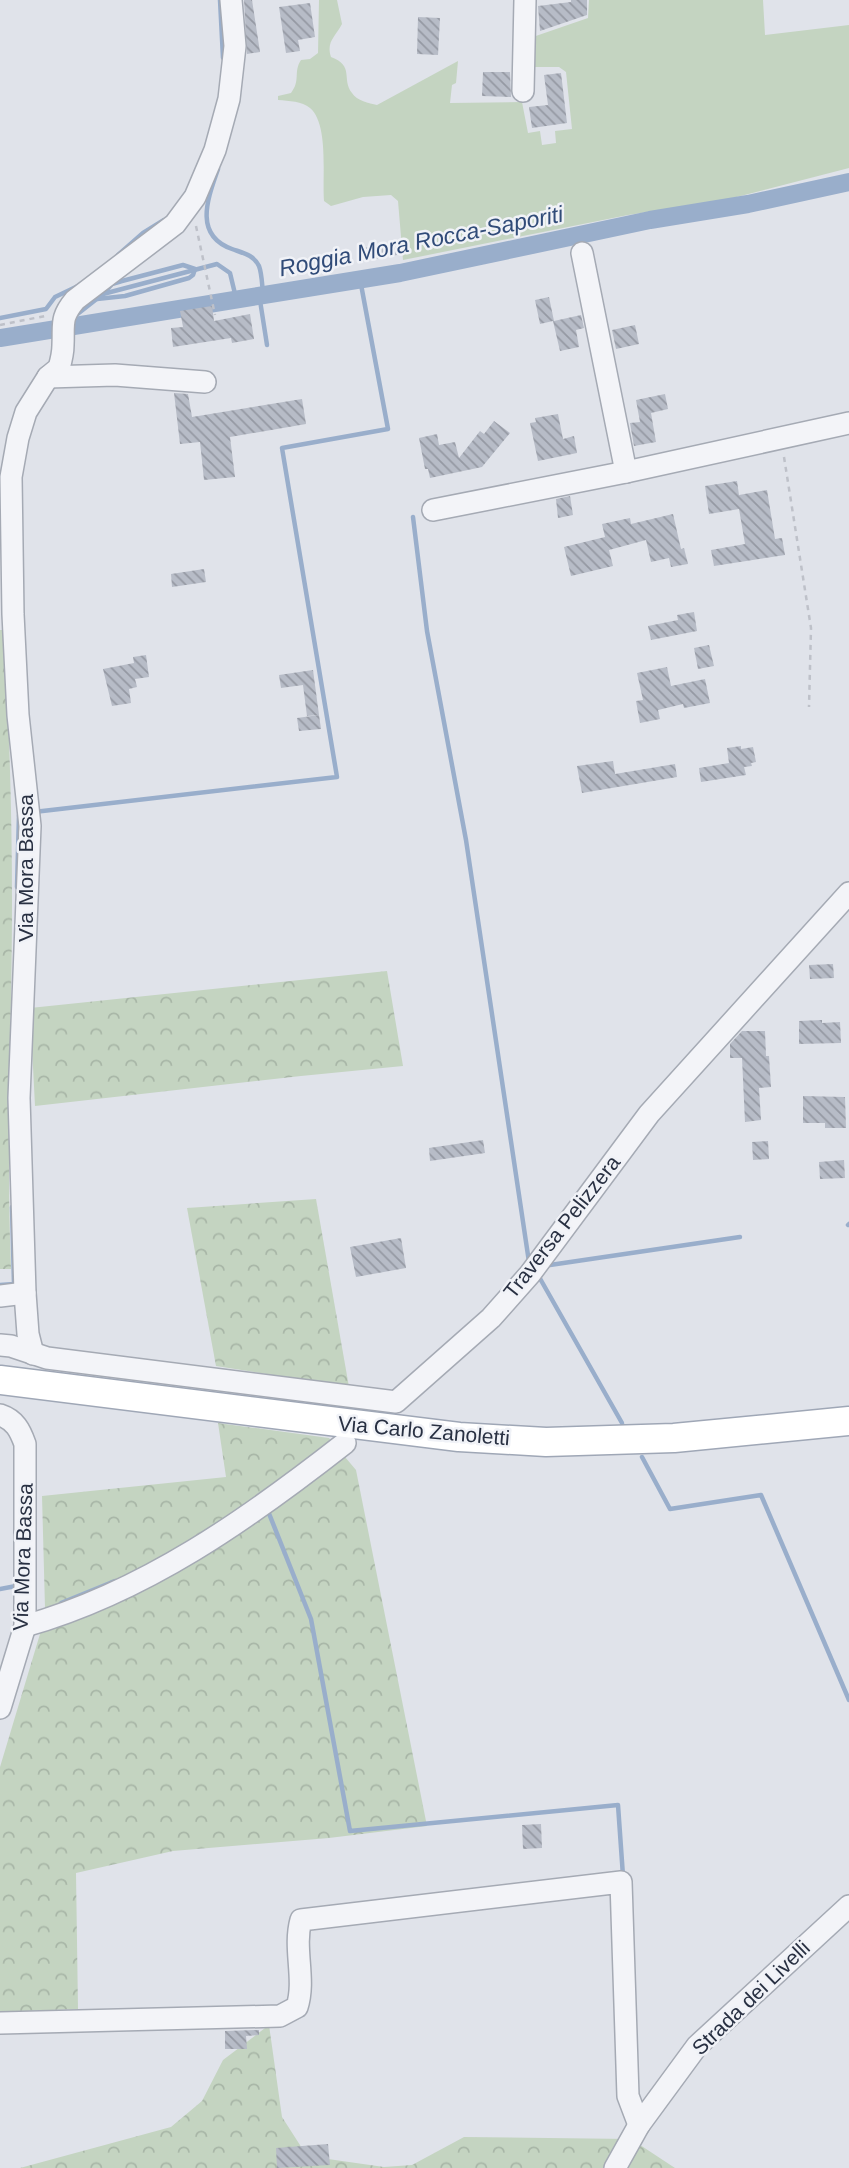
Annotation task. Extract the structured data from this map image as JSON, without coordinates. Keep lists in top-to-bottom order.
{
  "streets": {
    "main road": ["Via Carlo Zanoletti"],
    "street": ["Via Mora Bassa", "Traversa Pelizzera", "Strada dei Livelli"]
  },
  "crossings": [
    ["Via Mora Bassa", "Traversa Pelizzera"]
  ],
  "water": ["Roggia Mora Rocca-Saporiti"]
}
